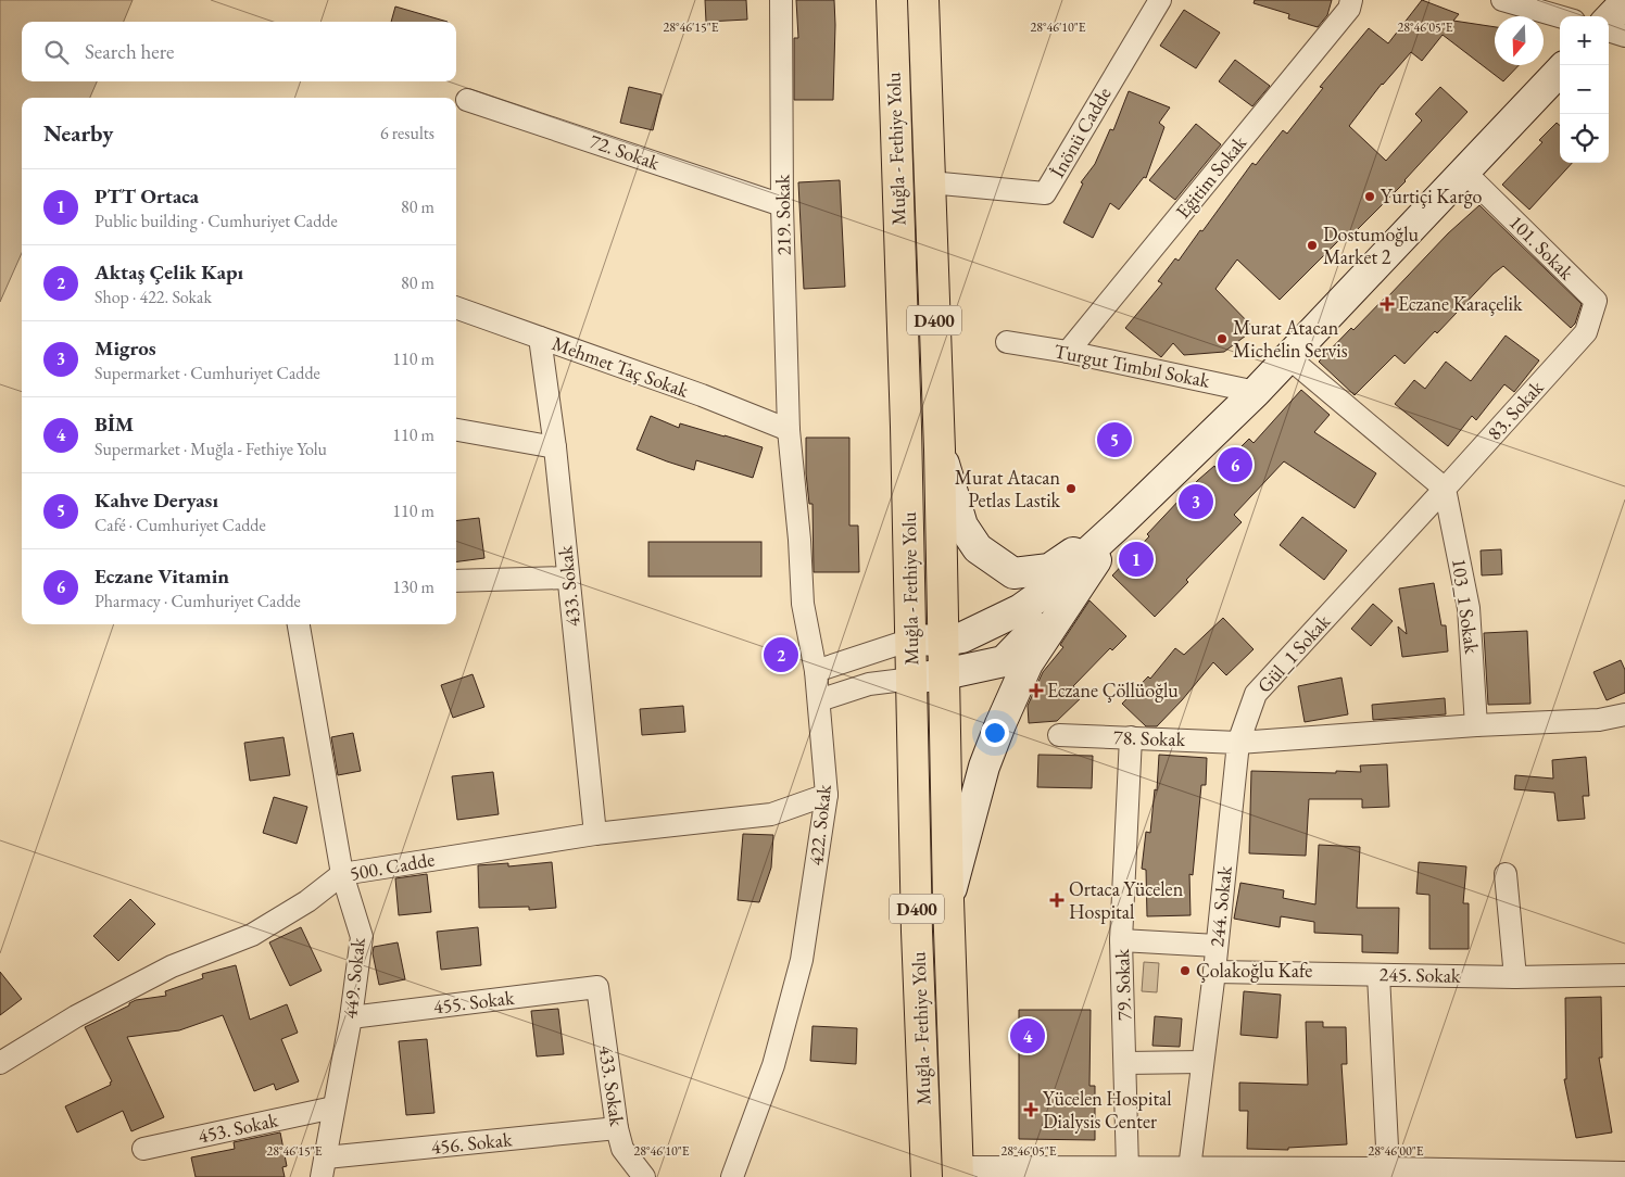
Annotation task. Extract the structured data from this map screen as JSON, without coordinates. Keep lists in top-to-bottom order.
{
  "streets": {
    "highway": ["Muğla - Fethiye Yolu", "D400"],
    "street": [
      "İnönü Cadde",
      "72. Sokak",
      "Eğitim Sokak",
      "219. Sokak",
      "101. Sokak",
      "Turgut Tımbıl Sokak",
      "Mehmet Taç Sokak",
      "83. Sokak",
      "433. Sokak",
      "103_1 Sokak",
      "Gül_1 Sokak",
      "78. Sokak",
      "422. Sokak",
      "500. Cadde",
      "244. Sokak",
      "245. Sokak",
      "449. Sokak",
      "79. Sokak",
      "455. Sokak",
      "453. Sokak",
      "456. Sokak"
    ]
  },
  "crossings": [
    ["İnönü Cadde", "Muğla - Fethiye Yolu"],
    ["72. Sokak", "219. Sokak"],
    ["Eğitim Sokak", "Turgut Tımbıl Sokak"],
    ["219. Sokak", "Mehmet Taç Sokak"],
    ["219. Sokak", "422. Sokak"],
    ["101. Sokak", "83. Sokak"],
    ["Mehmet Taç Sokak", "433. Sokak"],
    ["Mehmet Taç Sokak", "422. Sokak"],
    ["83. Sokak", "103_1 Sokak"],
    ["83. Sokak", "Gül_1 Sokak"],
    ["433. Sokak", "500. Cadde"],
    ["433. Sokak", "455. Sokak"],
    ["433. Sokak", "456. Sokak"],
    ["103_1 Sokak", "Gül_1 Sokak"],
    ["Gül_1 Sokak", "78. Sokak"],
    ["Gül_1 Sokak", "244. Sokak"],
    ["78. Sokak", "244. Sokak"],
    ["78. Sokak", "79. Sokak"],
    ["422. Sokak", "500. Cadde"],
    ["500. Cadde", "449. Sokak"],
    ["244. Sokak", "245. Sokak"],
    ["449. Sokak", "455. Sokak"],
    ["449. Sokak", "453. Sokak"],
    ["449. Sokak", "456. Sokak"]
  ],
  "places": {
    "other": [
      "Yurtiçi Kargo",
      "Dostumoğlu Market 2",
      "Murat Atacan Michelin Servis",
      "Murat Atacan Petlas Lastik",
      "Çolakoğlu Kafe"
    ],
    "health": [
      "Eczane Karaçelik",
      "Eczane Çöllüoğlu",
      "Ortaca Yücelen Hospital",
      "Yücelen Hospital Dialysis Center"
    ]
  },
  "north": "bottom",
  "page": {
    "map_buttons": ["+", "−"],
    "search": "Search here",
    "heading": ["Nearby", "6 results"],
    "list": [
      {
        "mark": "1",
        "name": "PTT Ortaca",
        "note": "Public building · Cumhuriyet Cadde",
        "value": "80 m"
      },
      {
        "mark": "2",
        "name": "Aktaş Çelik Kapı",
        "note": "Shop · 422. Sokak",
        "value": "80 m"
      },
      {
        "mark": "3",
        "name": "Migros",
        "note": "Supermarket · Cumhuriyet Cadde",
        "value": "110 m"
      },
      {
        "mark": "4",
        "name": "BİM",
        "note": "Supermarket · Muğla - Fethiye Yolu",
        "value": "110 m"
      },
      {
        "mark": "5",
        "name": "Kahve Deryası",
        "note": "Café · Cumhuriyet Cadde",
        "value": "110 m"
      },
      {
        "mark": "6",
        "name": "Eczane Vitamin",
        "note": "Pharmacy · Cumhuriyet Cadde",
        "value": "130 m"
      }
    ],
    "pins": [
      "5",
      "6",
      "3",
      "1",
      "2",
      "4"
    ]
  },
  "coordinates": [
    "28°46'15\"E",
    "28°46'10\"E",
    "28°46'05\"E",
    "28°46'00\"E"
  ]
}
